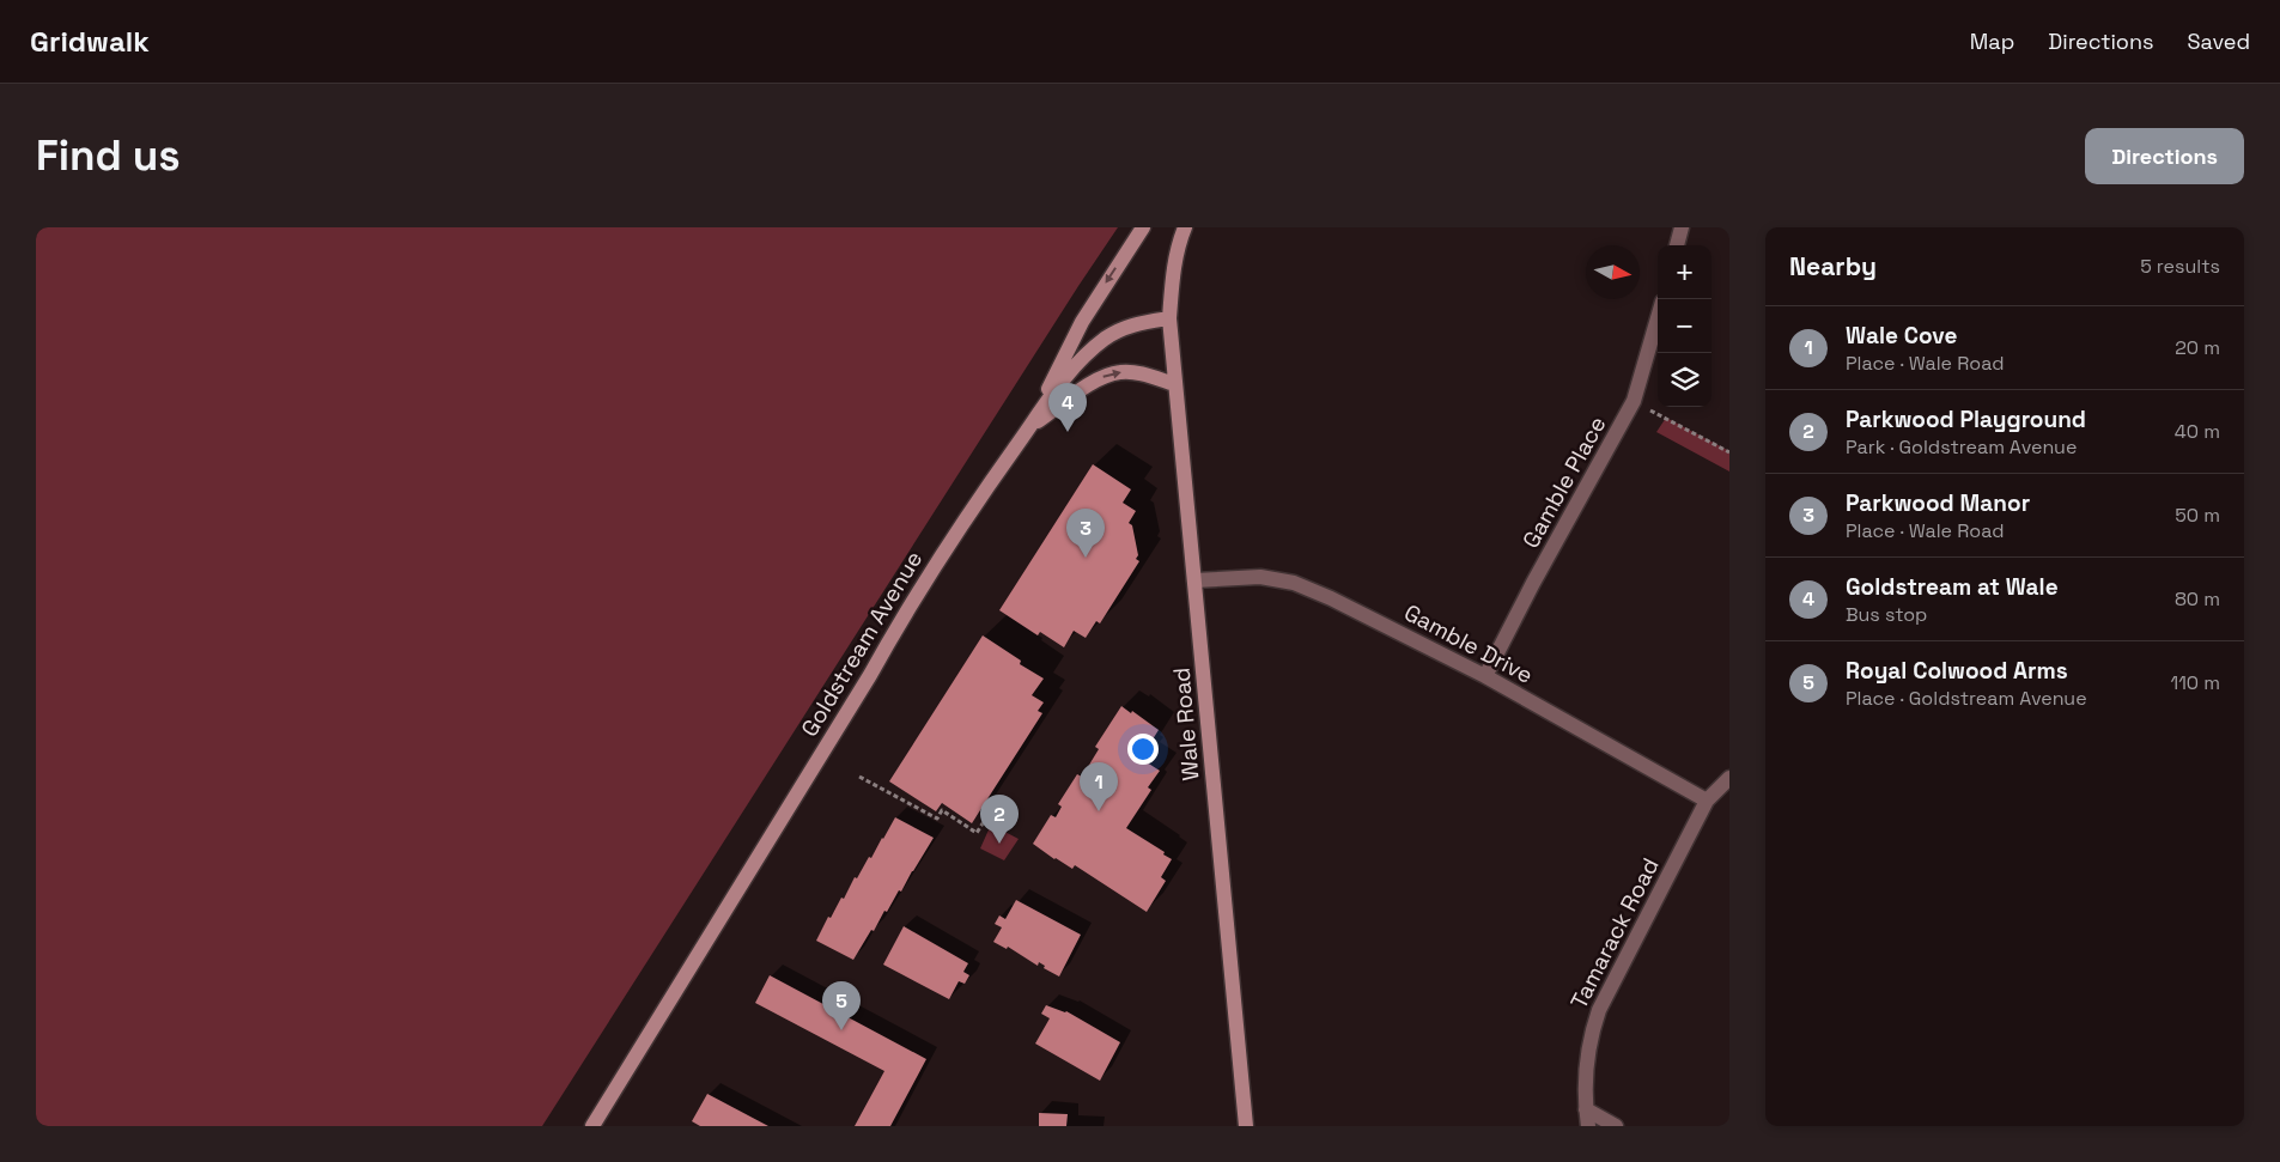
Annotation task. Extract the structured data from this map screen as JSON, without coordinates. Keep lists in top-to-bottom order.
{
  "streets": {
    "main road": ["Goldstream Avenue", "Wale Road"],
    "street": ["Gamble Place", "Gamble Drive", "Tamarack Road"]
  },
  "crossings": [
    ["Gamble Place", "Gamble Drive"],
    ["Goldstream Avenue", "Wale Road"],
    ["Gamble Drive", "Wale Road"],
    ["Gamble Drive", "Tamarack Road"]
  ],
  "north": "right",
  "page": {
    "header": "Gridwalk",
    "nav": ["Map", "Directions", "Saved"],
    "buttons": "Directions",
    "title": "Find us",
    "heading": ["Nearby", "5 results"],
    "map_buttons": ["+", "−"],
    "list": [
      {
        "mark": "1",
        "name": "Wale Cove",
        "note": "Place · Wale Road",
        "value": "20 m"
      },
      {
        "mark": "2",
        "name": "Parkwood Playground",
        "note": "Park · Goldstream Avenue",
        "value": "40 m"
      },
      {
        "mark": "3",
        "name": "Parkwood Manor",
        "note": "Place · Wale Road",
        "value": "50 m"
      },
      {
        "mark": "4",
        "name": "Goldstream at Wale",
        "note": "Bus stop",
        "value": "80 m"
      },
      {
        "mark": "5",
        "name": "Royal Colwood Arms",
        "note": "Place · Goldstream Avenue",
        "value": "110 m"
      }
    ],
    "pins": [
      "4",
      "3",
      "1",
      "2",
      "5"
    ]
  }
}
